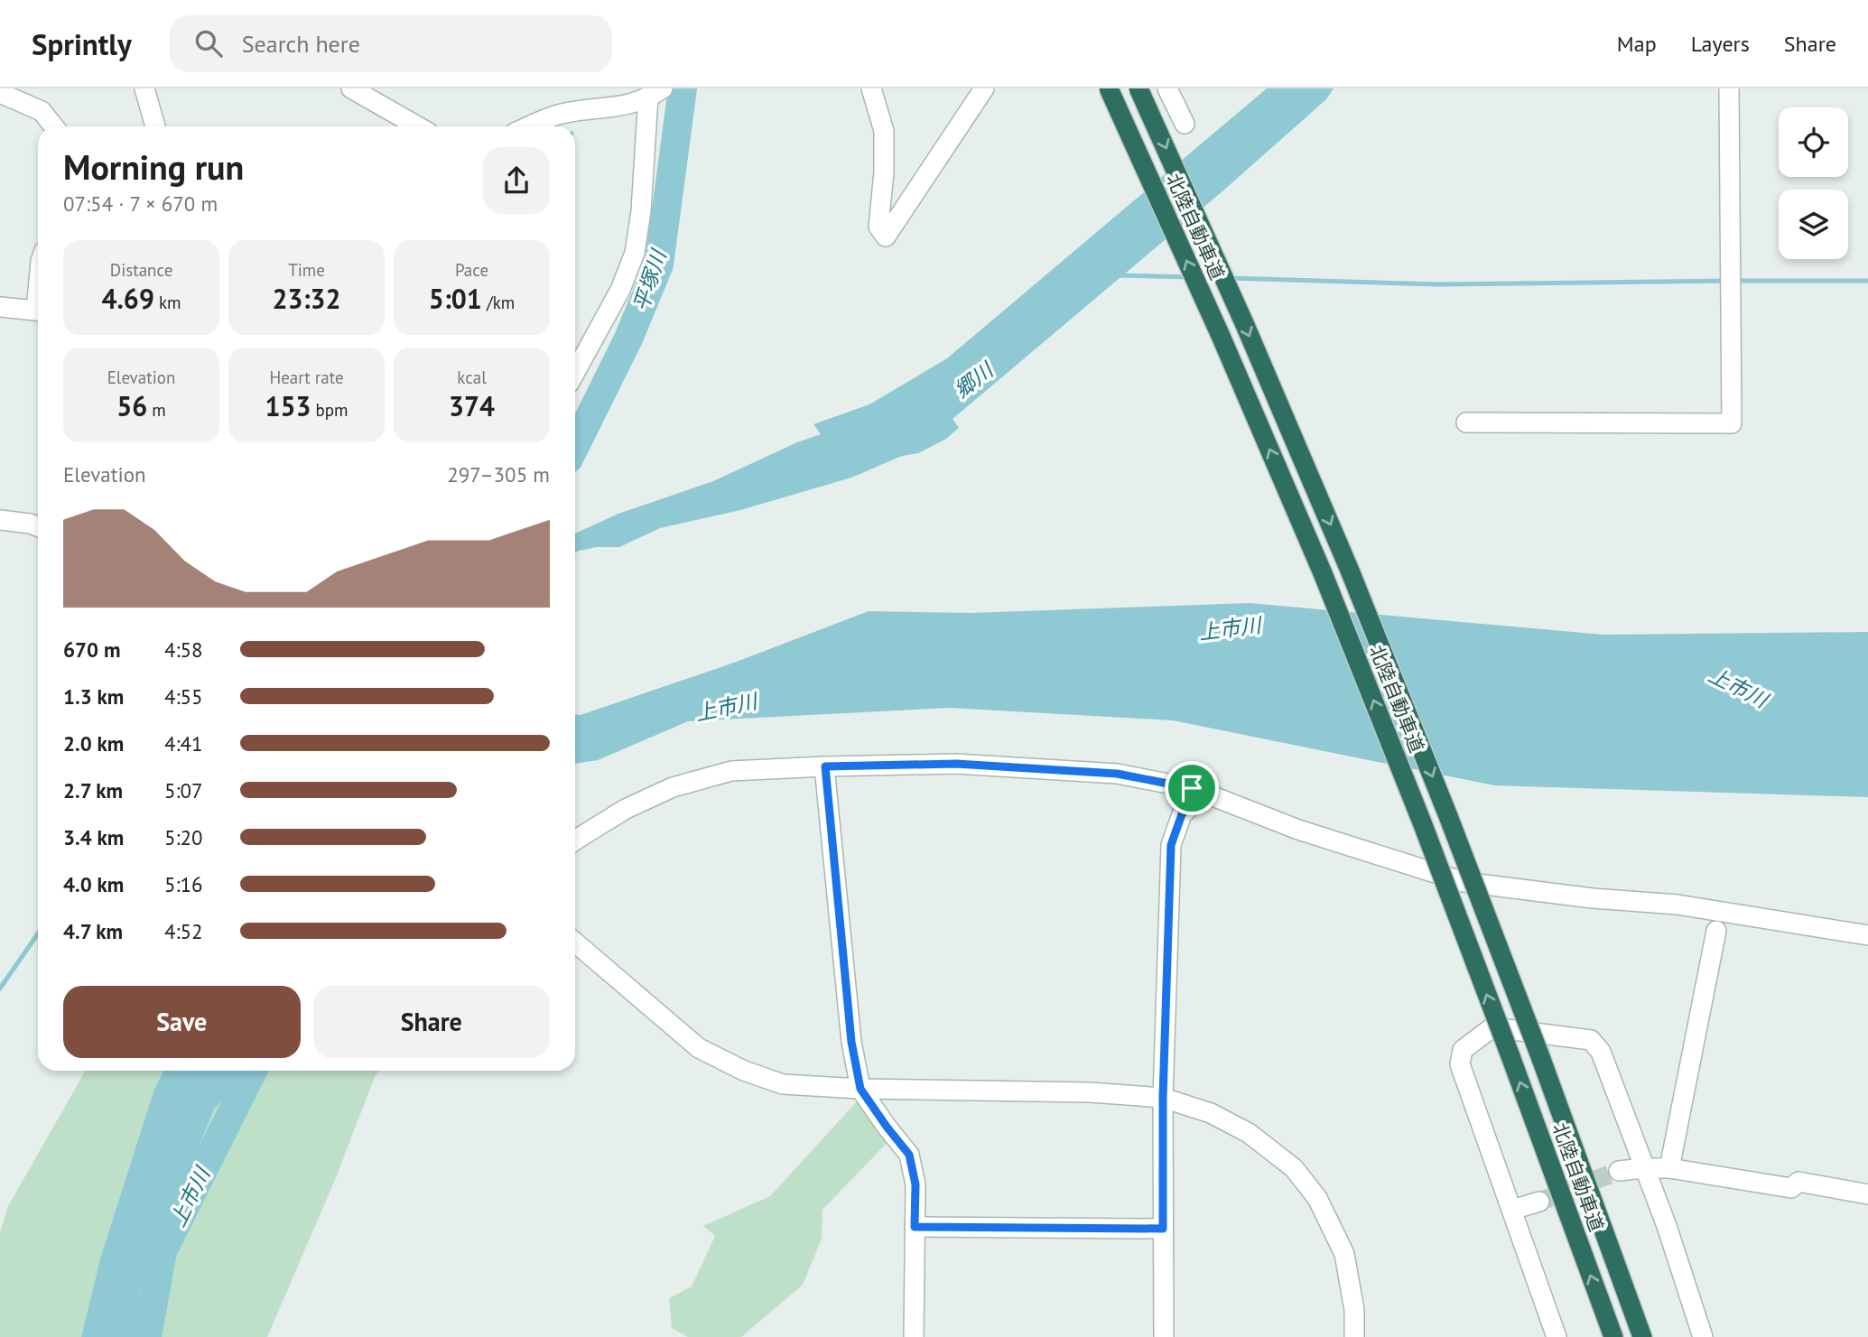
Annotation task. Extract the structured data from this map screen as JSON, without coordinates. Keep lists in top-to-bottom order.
{
  "streets": {
    "highway": ["北陸自動車道"]
  },
  "water": ["平塚川", "郷川", "上市川"],
  "page": {
    "header": "Sprintly",
    "search": "Search here",
    "nav": ["Map", "Layers", "Share"],
    "heading": ["Morning run", "07:54 · 7 × 670 m"],
    "stats": [
      ["Distance", "4.69 km"],
      ["Time", "23:32"],
      ["Pace", "5:01 /km"],
      ["Elevation", "56 m"],
      ["Heart rate", "153 bpm"],
      ["kcal", "374"]
    ],
    "chart": ["Elevation", "297–305 m"],
    "list": [
      {
        "name": "670 m",
        "note": "4:58"
      },
      {
        "name": "1.3 km",
        "note": "4:55"
      },
      {
        "name": "2.0 km",
        "note": "4:41"
      },
      {
        "name": "2.7 km",
        "note": "5:07"
      },
      {
        "name": "3.4 km",
        "note": "5:20"
      },
      {
        "name": "4.0 km",
        "note": "5:16"
      },
      {
        "name": "4.7 km",
        "note": "4:52"
      }
    ],
    "buttons": ["Save", "Share"]
  }
}
